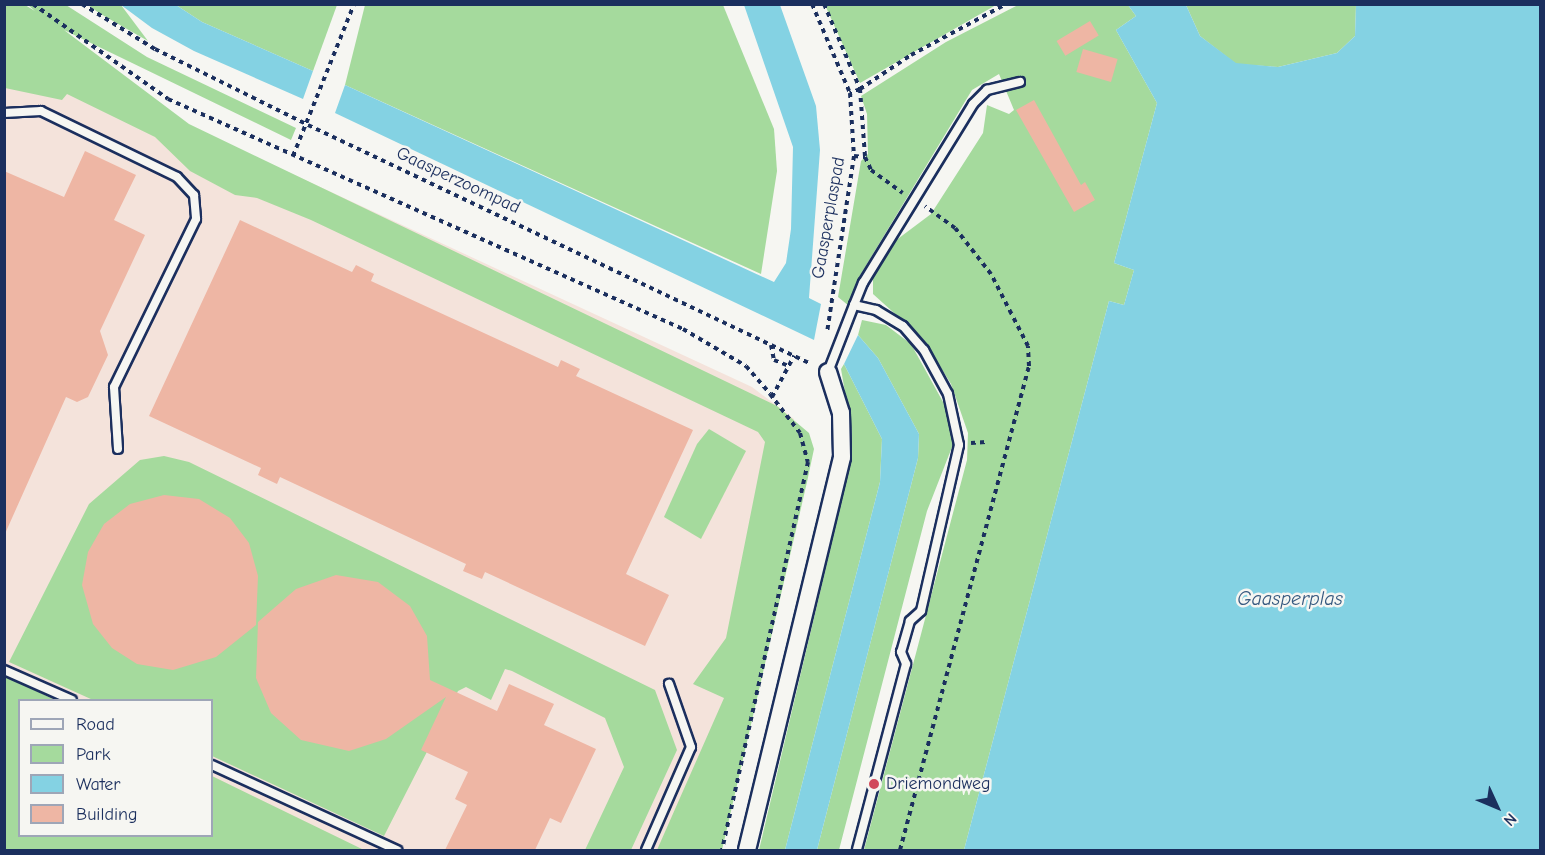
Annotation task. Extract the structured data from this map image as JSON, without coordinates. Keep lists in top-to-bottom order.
{
  "streets": {
    "path": ["Gaasperzoompad", "Gaasperplaspad"]
  },
  "crossings": [
    ["Gaasperzoompad", "Gaasperplaspad"]
  ],
  "water": ["Gaasperplas"],
  "places": ["Driemondweg"],
  "legend": [
    "Road",
    "Park",
    "Water",
    "Building"
  ],
  "north": "bottom right"
}
